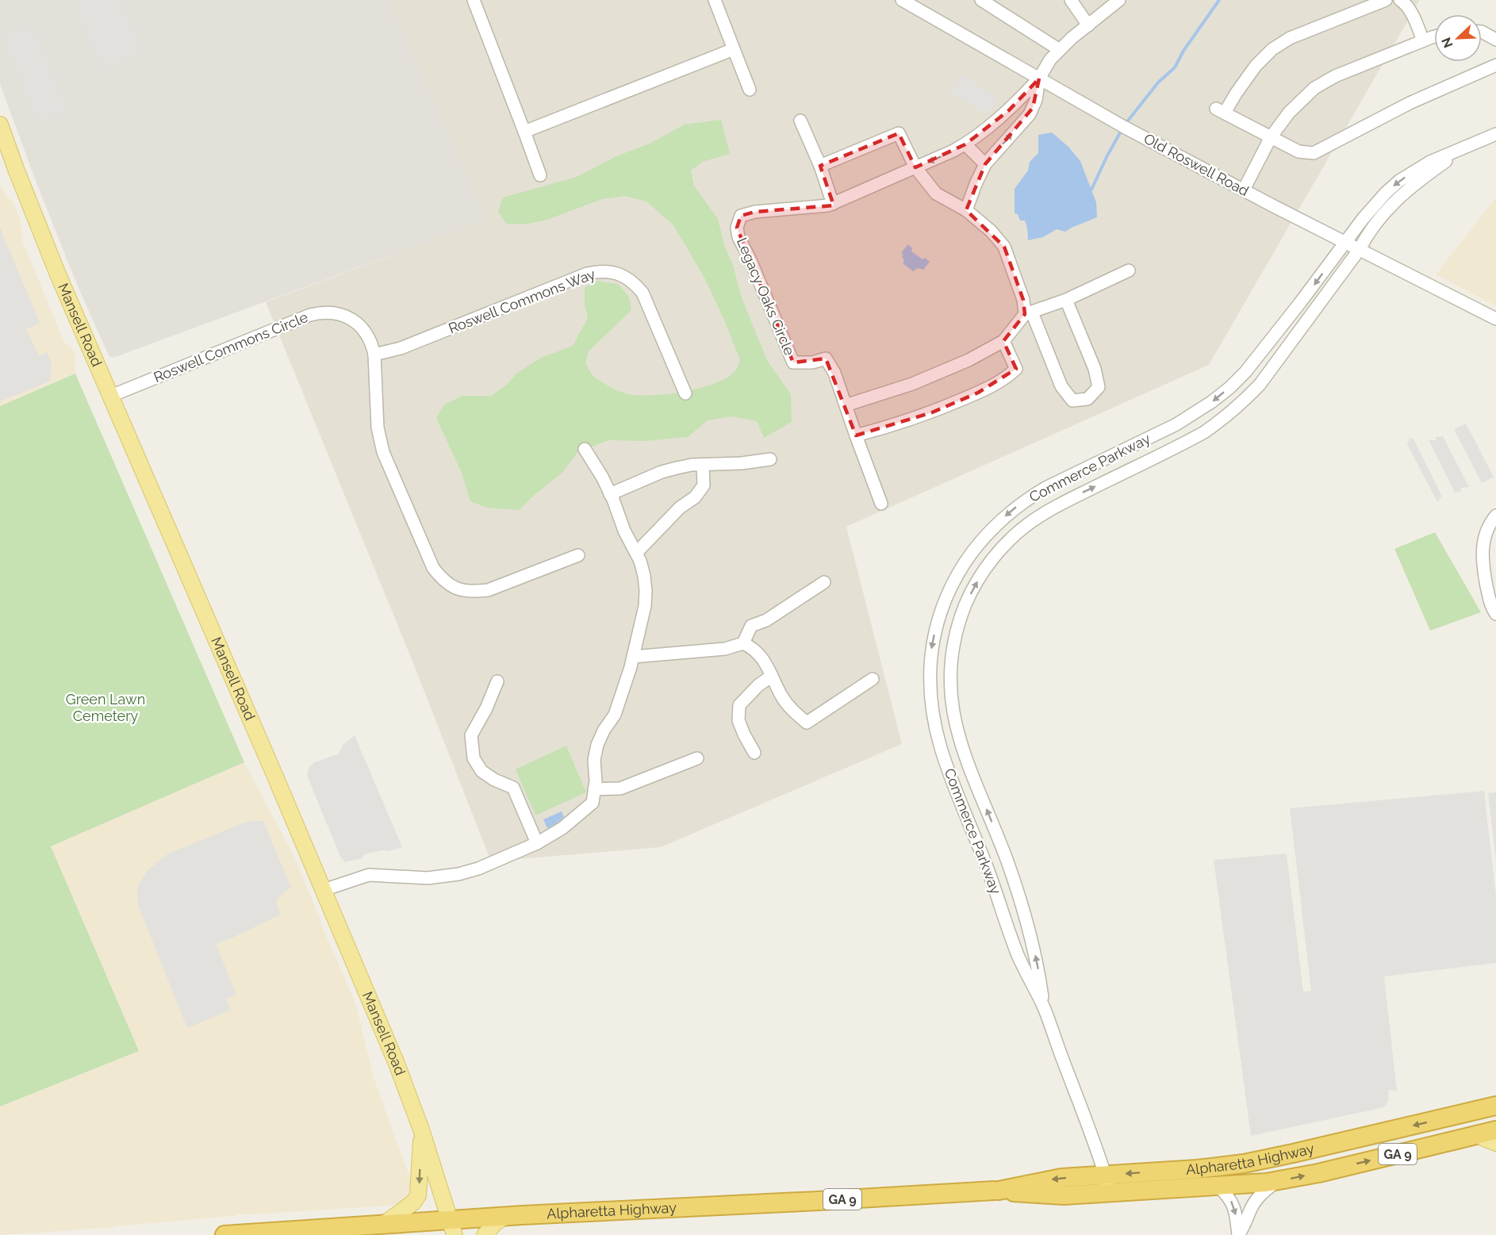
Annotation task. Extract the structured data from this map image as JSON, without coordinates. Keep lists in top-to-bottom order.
{
  "streets": {
    "highway": ["GA 9", "Alpharetta Highway"],
    "main road": ["Mansell Road"],
    "street": [
      "Old Roswell Road",
      "Legacy Oaks Circle",
      "Roswell Commons Way",
      "Roswell Commons Circle",
      "Commerce Parkway"
    ]
  },
  "crossings": [
    ["Old Roswell Road", "Legacy Oaks Circle"],
    ["Old Roswell Road", "Commerce Parkway"],
    ["Roswell Commons Way", "Roswell Commons Circle"],
    ["Mansell Road", "Roswell Commons Circle"],
    ["Mansell Road", "Alpharetta Highway"],
    ["Commerce Parkway", "Alpharetta Highway"]
  ],
  "parks": ["Green Lawn Cemetery"],
  "north": "bottom left"
}
